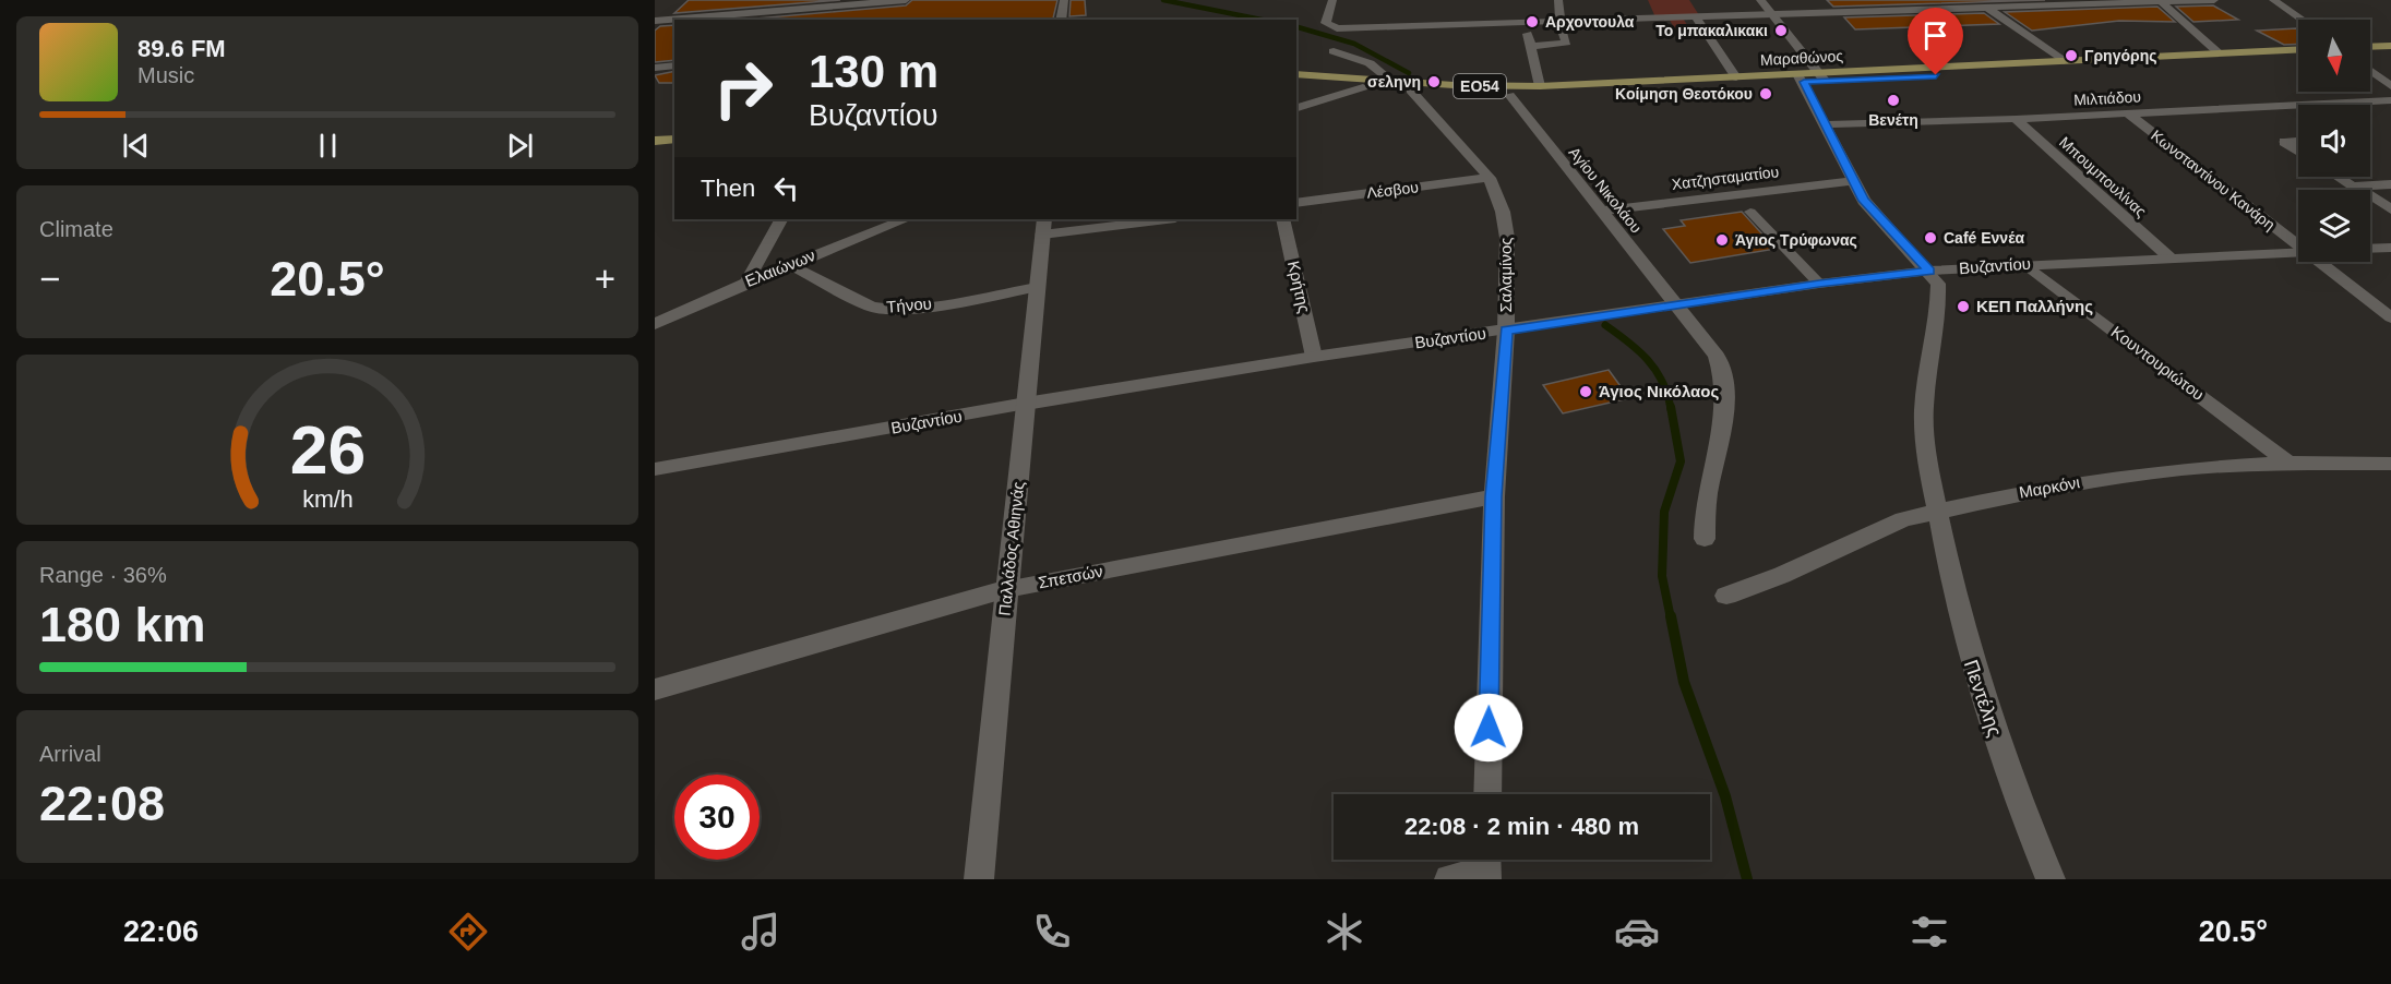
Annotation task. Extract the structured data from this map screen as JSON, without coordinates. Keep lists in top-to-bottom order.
{
  "streets": {
    "main road": ["Μαραθώνος", "ΕΟ54"],
    "street": [
      "Μιλτιάδου",
      "Μπουμπουλίνας",
      "Χατζησταματίου",
      "Κωνσταντίνου Κανάρη",
      "Λέσβου",
      "Αγίου Νικολάου",
      "Βυζαντίου",
      "Ελαιώνων",
      "Σαλαμίνος",
      "Κρήτης",
      "Τήνου",
      "Κουντουριώτου",
      "Μαρκόνι",
      "Παλλάδος Αθιηνάς",
      "Σπετσών",
      "Πεντέλης"
    ]
  },
  "crossings": [
    ["Μαραθώνος", "Αγίου Νικολάου"],
    ["Μαραθώνος", "Σαλαμίνος"],
    ["Μιλτιάδου", "Μπουμπουλίνας"],
    ["Μιλτιάδου", "Κωνσταντίνου Κανάρη"],
    ["Μπουμπουλίνας", "Βυζαντίου"],
    ["Χατζησταματίου", "Αγίου Νικολάου"],
    ["Λέσβου", "Σαλαμίνος"],
    ["Αγίου Νικολάου", "Βυζαντίου"],
    ["Βυζαντίου", "Σαλαμίνος"],
    ["Βυζαντίου", "Κρήτης"],
    ["Βυζαντίου", "Κουντουριώτου"],
    ["Βυζαντίου", "Παλλάδος Αθιηνάς"],
    ["Βυζαντίου", "Πεντέλης"],
    ["Ελαιώνων", "Τήνου"],
    ["Σαλαμίνος", "Σπετσών"],
    ["Τήνου", "Παλλάδος Αθιηνάς"],
    ["Κουντουριώτου", "Μαρκόνι"],
    ["Μαρκόνι", "Πεντέλης"],
    ["Παλλάδος Αθιηνάς", "Σπετσών"]
  ],
  "places": [
    "Αρχοντουλα",
    "Το μπακαλικακι",
    "Γρηγόρης",
    "σεληνη",
    "Κοίμηση Θεοτόκου",
    "Βενέτη",
    "Café Εννέα",
    "Άγιος Τρύφωνας",
    "ΚΕΠ Παλλήνης",
    "Άγιος Νικόλαος"
  ],
  "north": "bottom",
  "page": {
    "turn": ["130 m", "Βυζαντίου"],
    "song": ["89.6 FM", "Music"],
    "then": "Then",
    "tile": [
      "Climate",
      ["Range · 36%", "180 km"],
      ["Arrival", "22:08"]
    ],
    "heat": ["−", "20.5°", "+"],
    "limit": "30",
    "trip": "22:08 · 2 min · 480 m",
    "tabs": ["22:06", "20.5°"],
    "gauge": ["26", "km/h"]
  }
}
